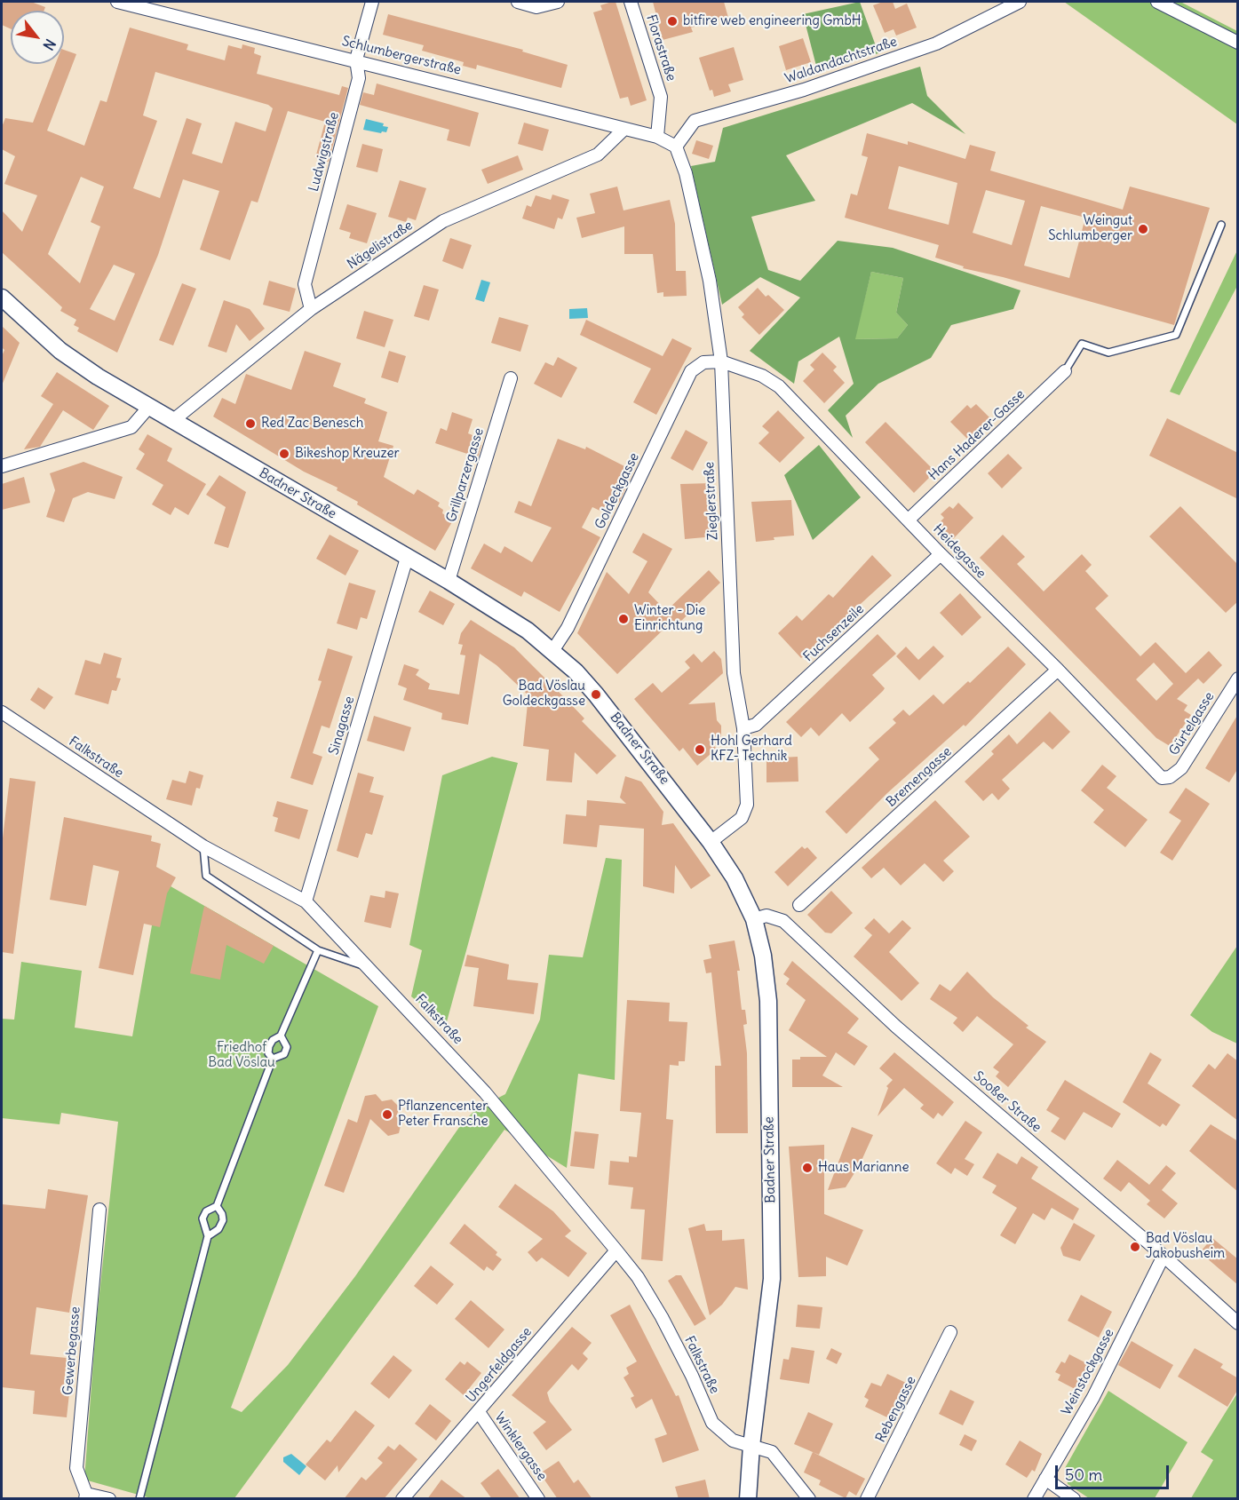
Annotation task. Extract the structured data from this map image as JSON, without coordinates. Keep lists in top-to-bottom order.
{
  "streets": {
    "street": [
      "Florastraße",
      "Schlumbergerstraße",
      "Waldandachtstraße",
      "Ludwigstraße",
      "Nägelistraße",
      "Hans Haderer-Gasse",
      "Grillparzergasse",
      "Goldeckgasse",
      "Badner Straße",
      "Zieglerstraße",
      "Heidegasse",
      "Fuchsenzeile",
      "Gürtelgasse",
      "Sinagasse",
      "Falkstraße",
      "Bremengasse",
      "Sooßer Straße",
      "Gewerbegasse",
      "Ungerfeldgasse",
      "Weinstockgasse",
      "Rebengasse",
      "Winklergasse"
    ]
  },
  "crossings": [
    ["Florastraße", "Schlumbergerstraße"],
    ["Schlumbergerstraße", "Waldandachtstraße"],
    ["Schlumbergerstraße", "Ludwigstraße"],
    ["Schlumbergerstraße", "Nägelistraße"],
    ["Schlumbergerstraße", "Zieglerstraße"],
    ["Waldandachtstraße", "Zieglerstraße"],
    ["Ludwigstraße", "Nägelistraße"],
    ["Nägelistraße", "Badner Straße"],
    ["Hans Haderer-Gasse", "Heidegasse"],
    ["Grillparzergasse", "Badner Straße"],
    ["Goldeckgasse", "Badner Straße"],
    ["Goldeckgasse", "Zieglerstraße"],
    ["Goldeckgasse", "Heidegasse"],
    ["Badner Straße", "Zieglerstraße"],
    ["Badner Straße", "Sinagasse"],
    ["Badner Straße", "Falkstraße"],
    ["Badner Straße", "Sooßer Straße"],
    ["Zieglerstraße", "Heidegasse"],
    ["Zieglerstraße", "Fuchsenzeile"],
    ["Heidegasse", "Fuchsenzeile"],
    ["Heidegasse", "Gürtelgasse"],
    ["Heidegasse", "Bremengasse"],
    ["Sinagasse", "Falkstraße"],
    ["Falkstraße", "Ungerfeldgasse"],
    ["Sooßer Straße", "Weinstockgasse"],
    ["Ungerfeldgasse", "Winklergasse"]
  ],
  "parks": ["Friedhof Bad Vöslau"],
  "places": [
    "bitfire web engineering GmbH",
    "Weingut Schlumberger",
    "Red Zac Benesch",
    "Bikeshop Kreuzer",
    "Winter - Die Einrichtung",
    "Bad Vöslau Goldeckgasse",
    "Hohl Gerhard KFZ- Technik",
    "Pflanzencenter Peter Fransche",
    "Haus Marianne",
    "Bad Vöslau Jakobusheim"
  ],
  "scale_bar": "50 m",
  "north": "bottom right"
}
